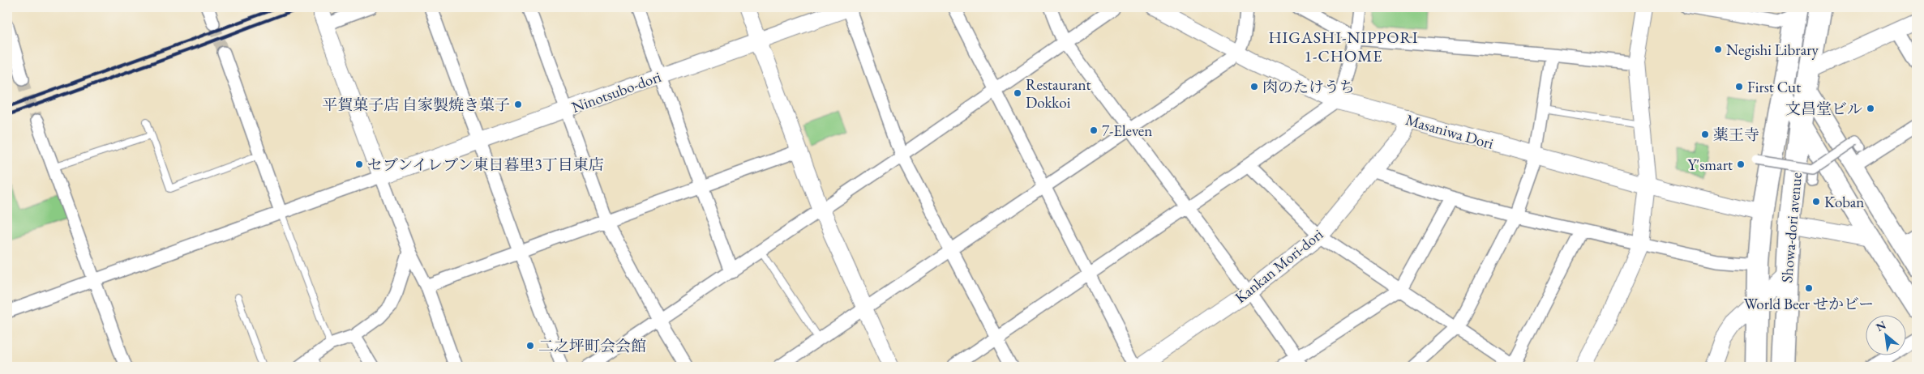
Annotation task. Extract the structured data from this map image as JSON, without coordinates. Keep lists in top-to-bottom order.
{
  "streets": {
    "highway": ["Showa-dori avenue"],
    "street": ["Ninotsubo-dori", "Masaniwa Dori", "Kankan Mori-dori"]
  },
  "crossings": [
    ["Masaniwa Dori", "Showa-dori avenue"],
    ["Masaniwa Dori", "Kankan Mori-dori"]
  ],
  "districts": ["HIGASHI-NIPPORI 1-CHOME"],
  "places": [
    "Negishi Library",
    "肉のたけうち",
    "First Cut",
    "Restaurant Dokkoi",
    "平賀菓子店 自家製焼き菓子",
    "文昌堂ビル",
    "7-Eleven",
    "薬王寺",
    "セブンイレブン東日暮里3丁目東店",
    "Y'smart",
    "Koban",
    "World Beer せかビー",
    "二之坪町会会館"
  ],
  "north": "top left"
}
